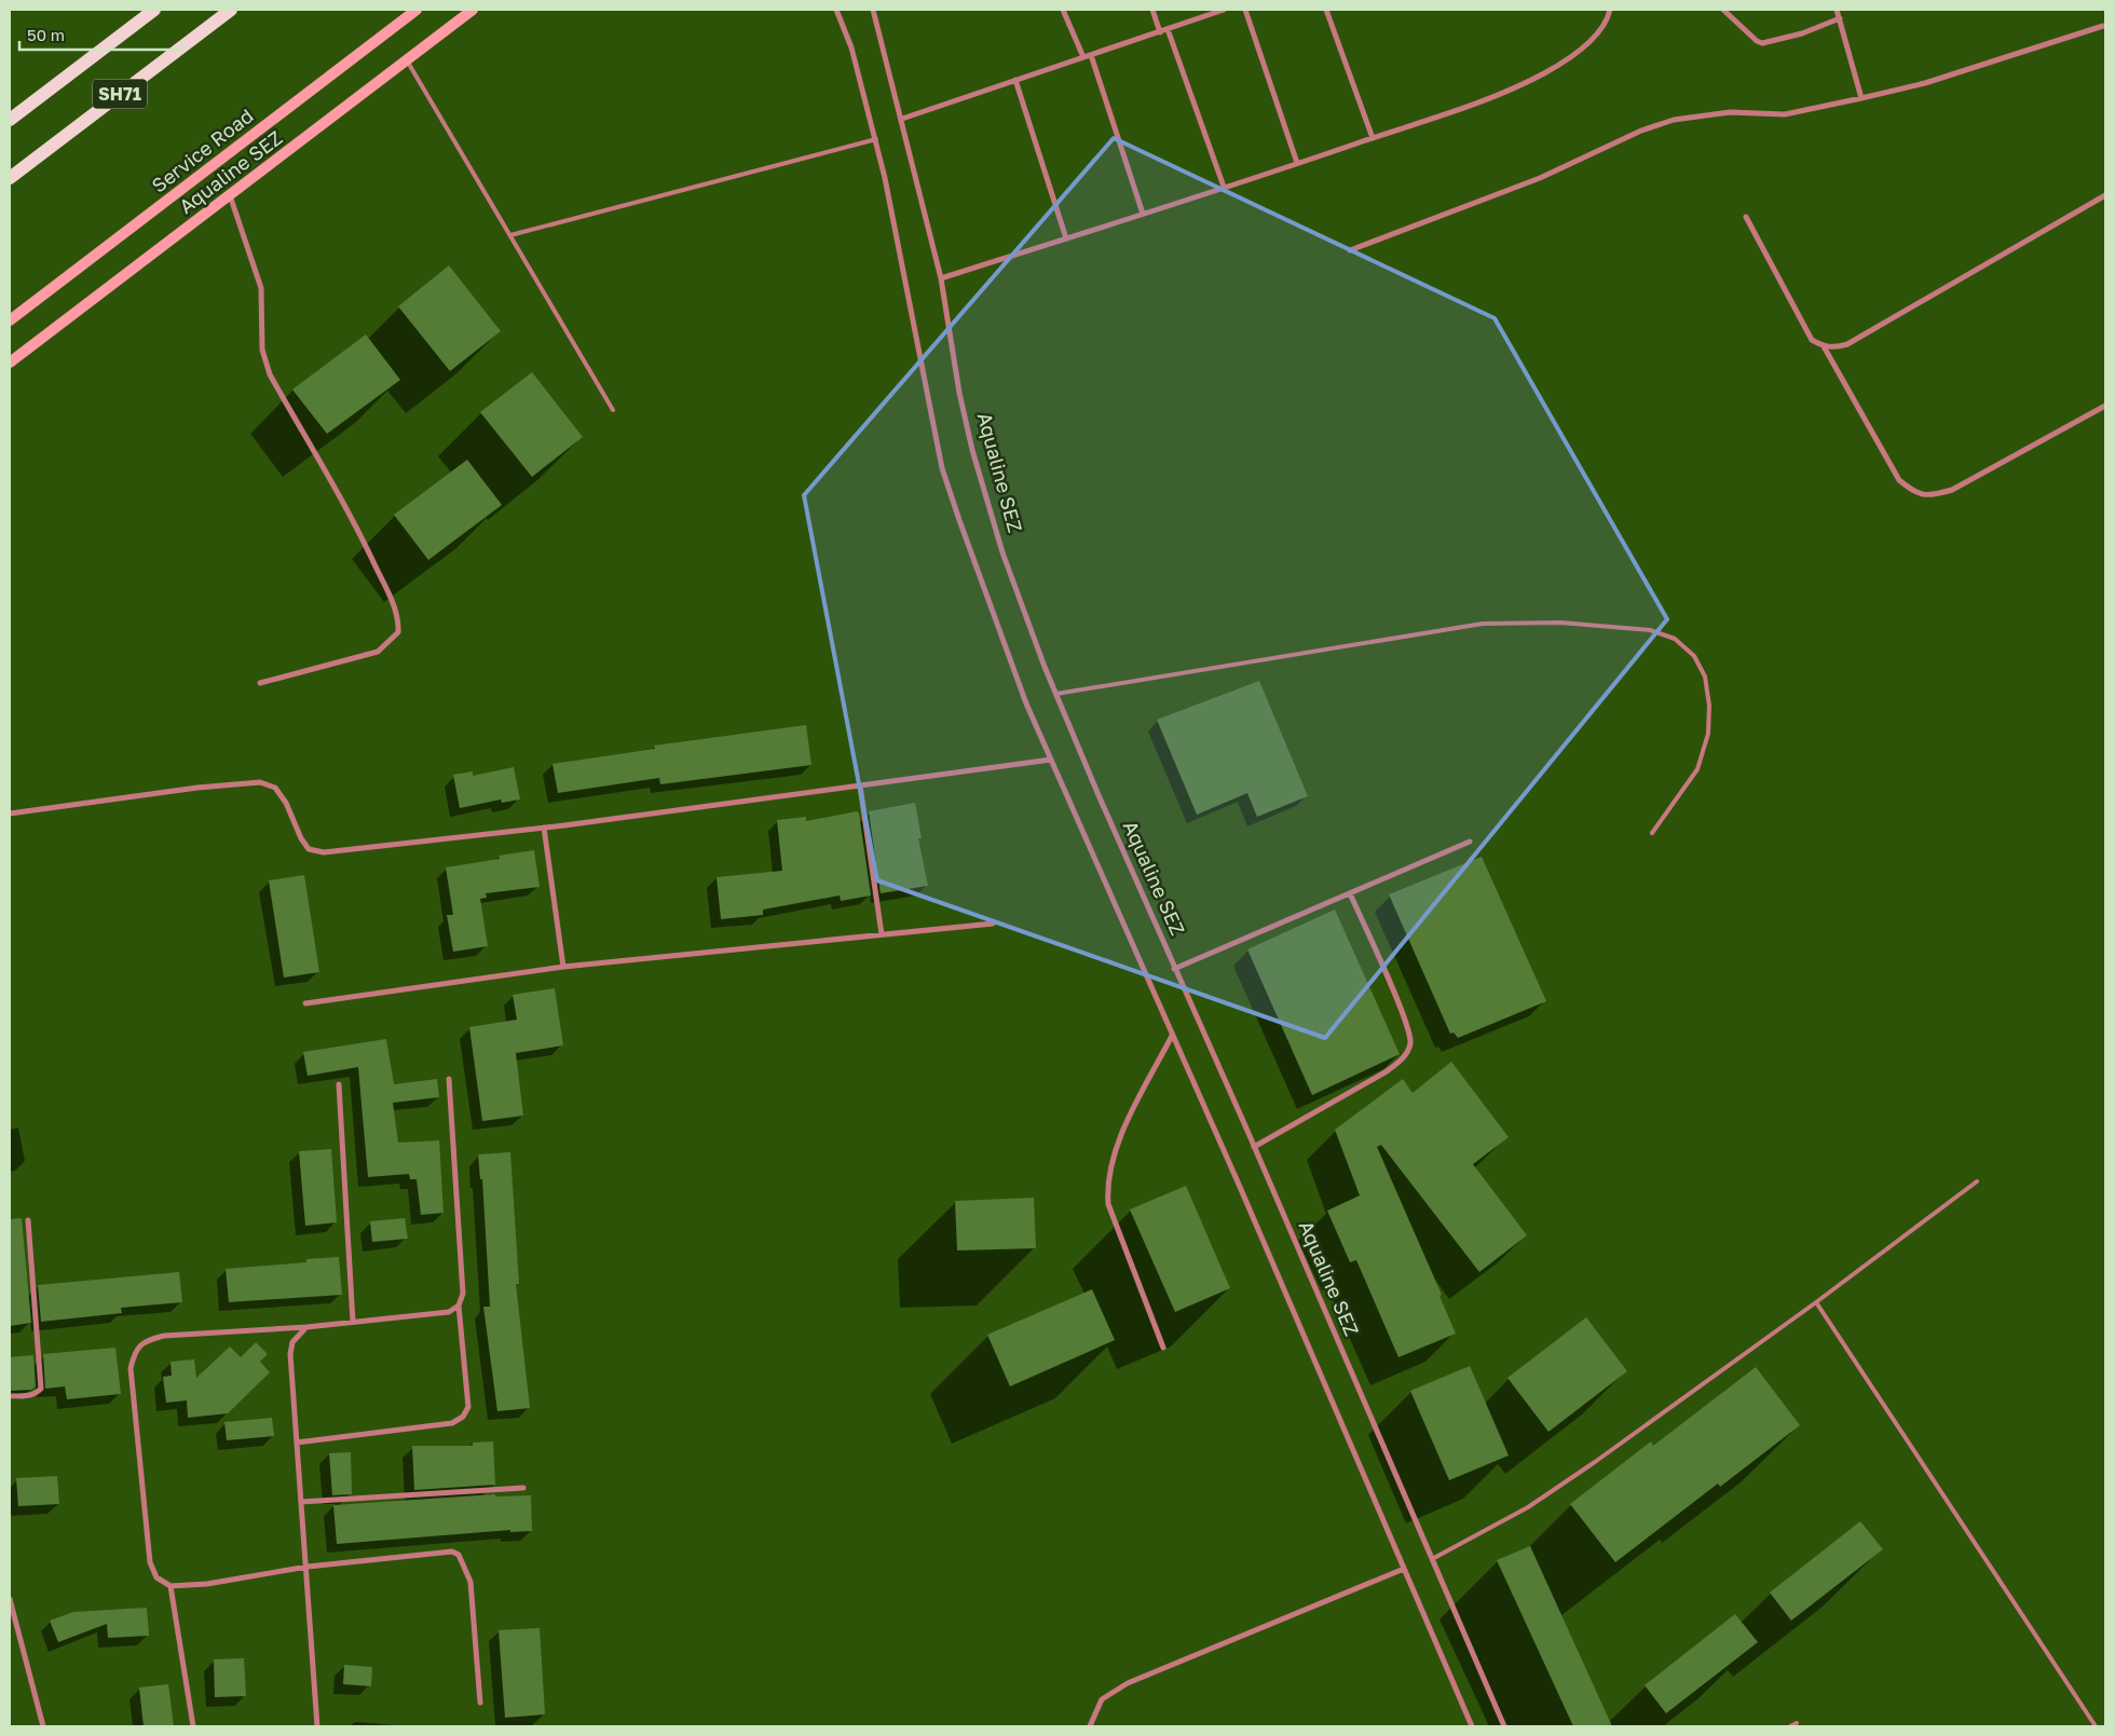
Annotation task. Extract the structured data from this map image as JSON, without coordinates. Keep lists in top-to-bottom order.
{
  "streets": {
    "main road": ["SH71"],
    "street": ["Service Road", "Aqualine SEZ"]
  },
  "scale_bar": "50 m"
}
